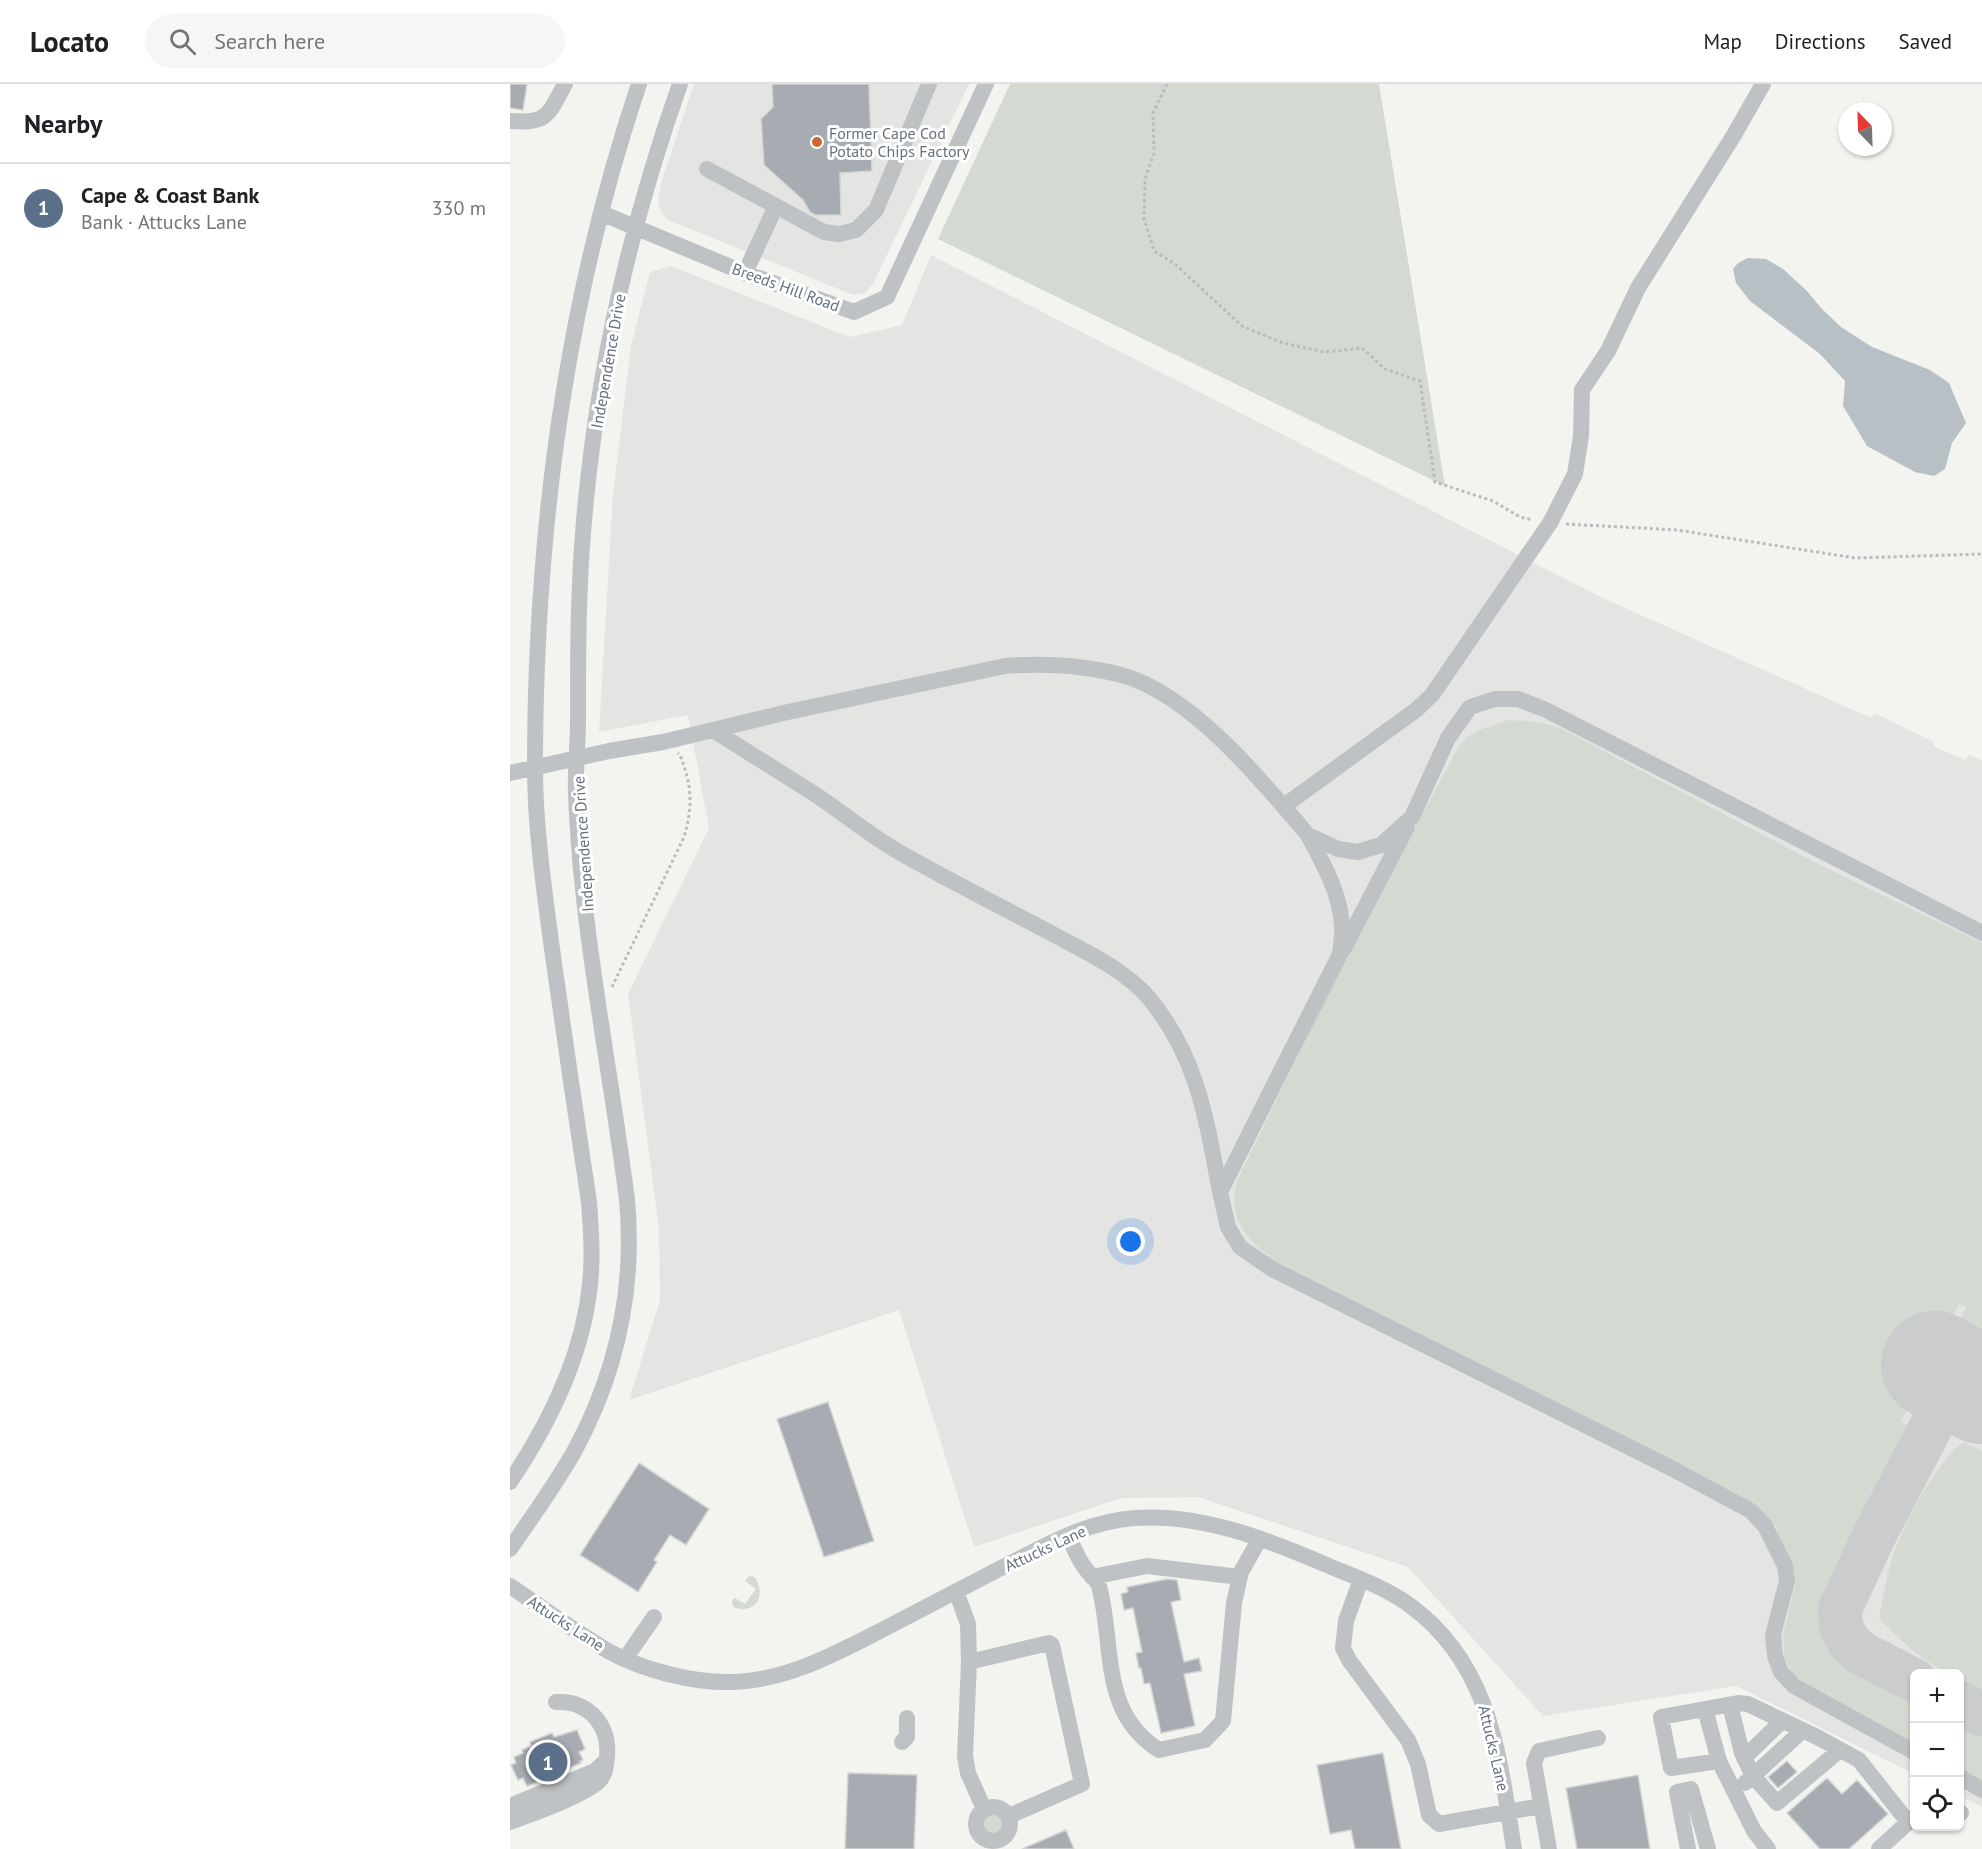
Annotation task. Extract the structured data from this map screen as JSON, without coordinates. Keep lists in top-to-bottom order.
{
  "streets": {
    "street": ["Breeds Hill Road", "Independence Drive", "Attucks Lane"]
  },
  "crossings": [
    ["Breeds Hill Road", "Independence Drive"]
  ],
  "places": ["Former Cape Cod Potato Chips Factory"],
  "north": "top left",
  "page": {
    "header": "Locato",
    "search": "Search here",
    "nav": ["Map", "Directions", "Saved"],
    "heading": "Nearby",
    "list": [
      {
        "mark": "1",
        "name": "Cape & Coast Bank",
        "note": "Bank · Attucks Lane",
        "value": "330 m"
      }
    ],
    "map_buttons": ["+", "−"],
    "pins": "1"
  }
}
